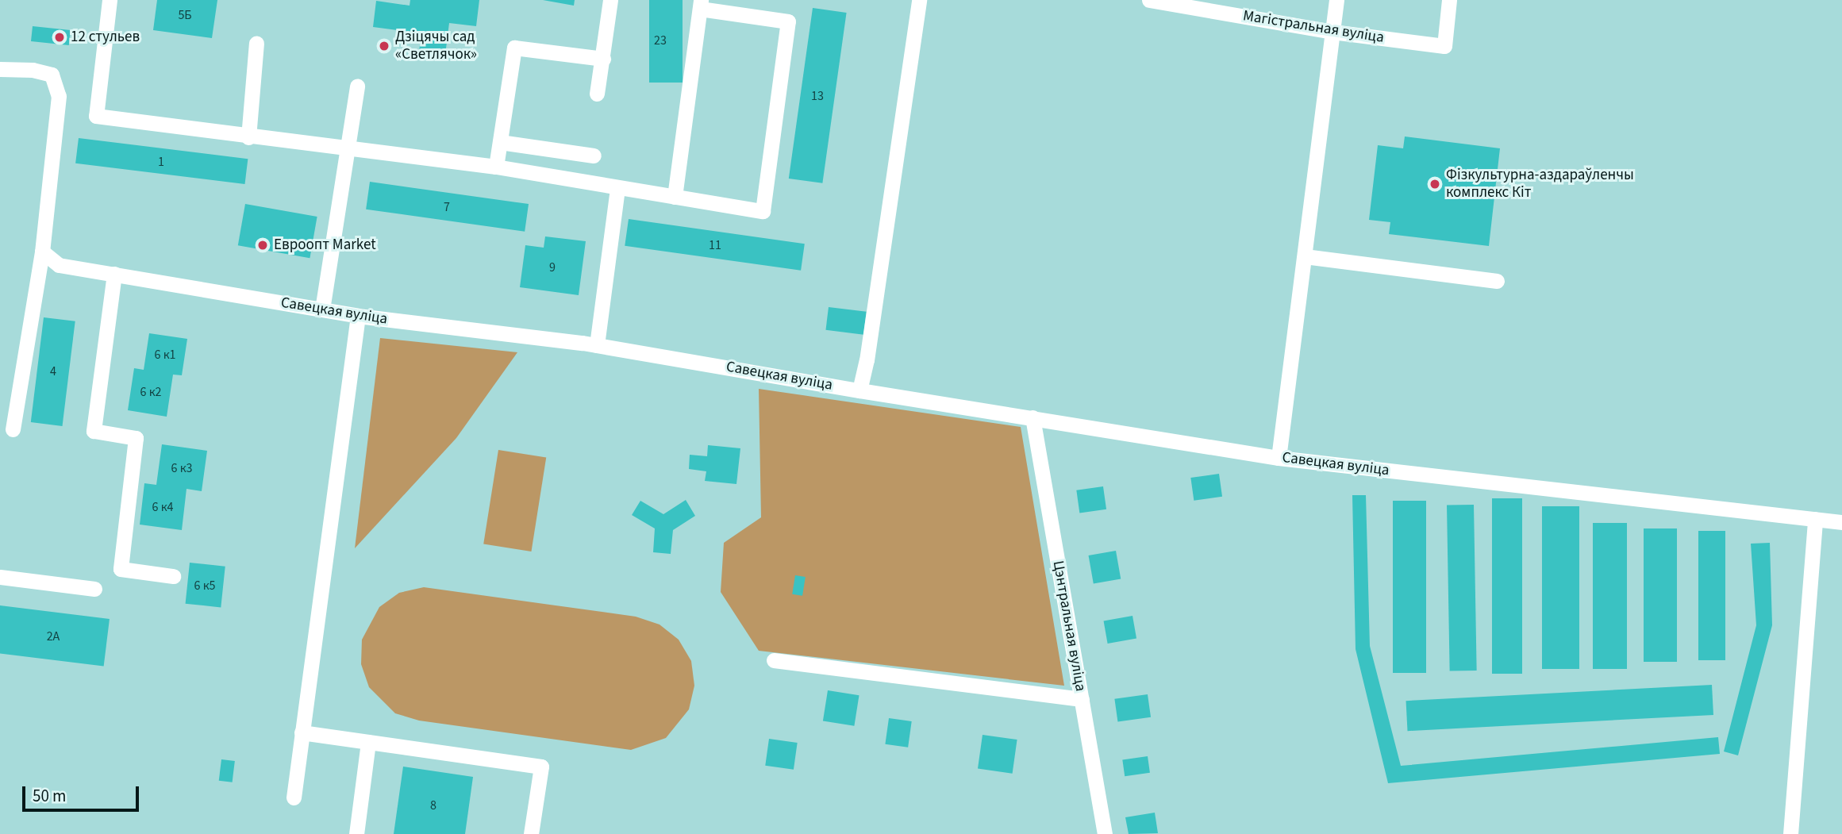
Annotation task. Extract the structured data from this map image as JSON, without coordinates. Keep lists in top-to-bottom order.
{
  "streets": {
    "street": ["Магістральная вуліца", "Савецкая вуліца", "Цэнтральная вуліца"]
  },
  "crossings": [
    ["Савецкая вуліца", "Цэнтральная вуліца"]
  ],
  "places": [
    "12 стульев",
    "Дзіцячы сад «Светлячок»",
    "Фізкультурна-аздараўленчы комплекс Кіт",
    "Евроопт Market"
  ],
  "house_numbers": [
    "5Б",
    "23",
    "13",
    "1",
    "7",
    "11",
    "9",
    "6 к1",
    "4",
    "6 к2",
    "6 к3",
    "6 к4",
    "6 к5",
    "2А",
    "8"
  ],
  "scale_bar": "50 m"
}
